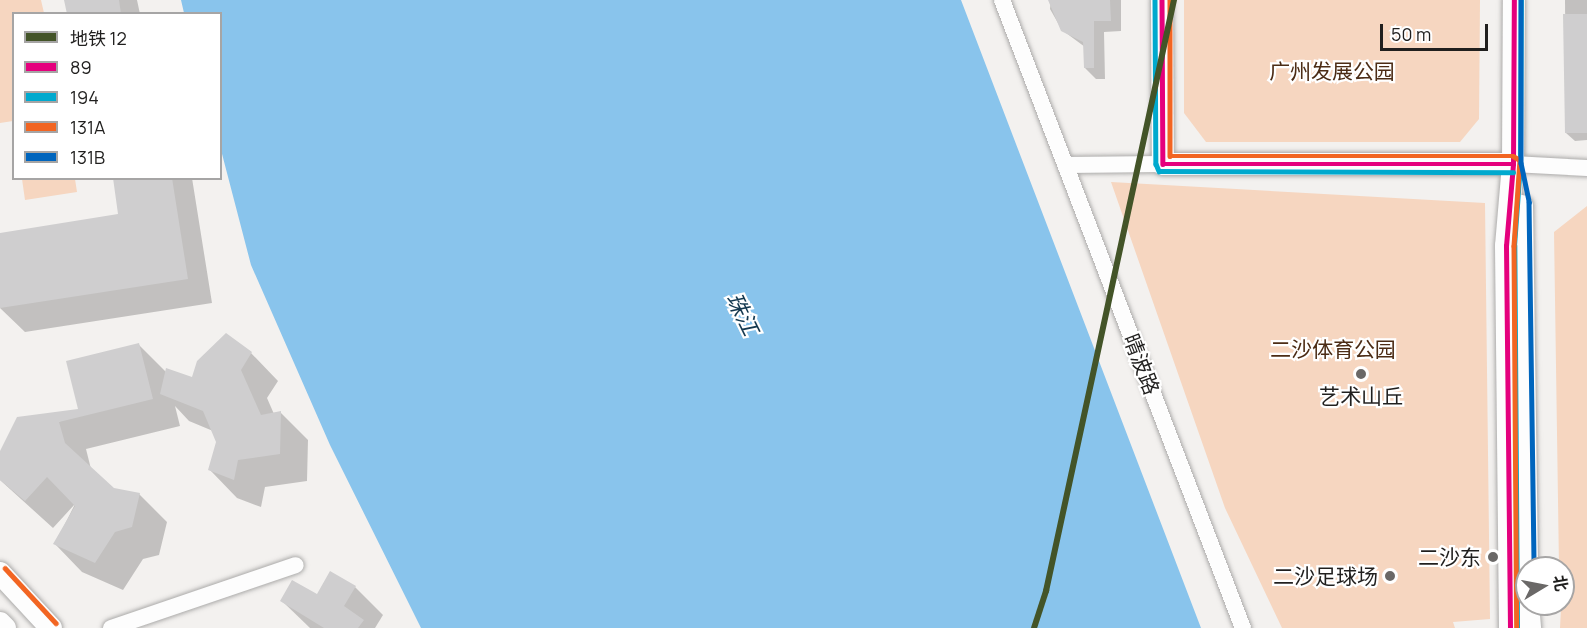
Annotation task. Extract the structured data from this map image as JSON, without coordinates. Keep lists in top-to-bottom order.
{
  "streets": {
    "street": ["晴波路"]
  },
  "water": ["珠江"],
  "parks": ["广州发展公园", "二沙体育公园"],
  "places": ["艺术山丘", "二沙东", "二沙足球场"],
  "lines": [
    "metro line 12",
    "transit line 89",
    "transit line 194",
    "transit line 131A",
    "transit line 131B"
  ],
  "legend": [
    "地铁 12",
    "89",
    "194",
    "131A",
    "131B"
  ],
  "scale_bar": "50 m",
  "north": "right"
}
